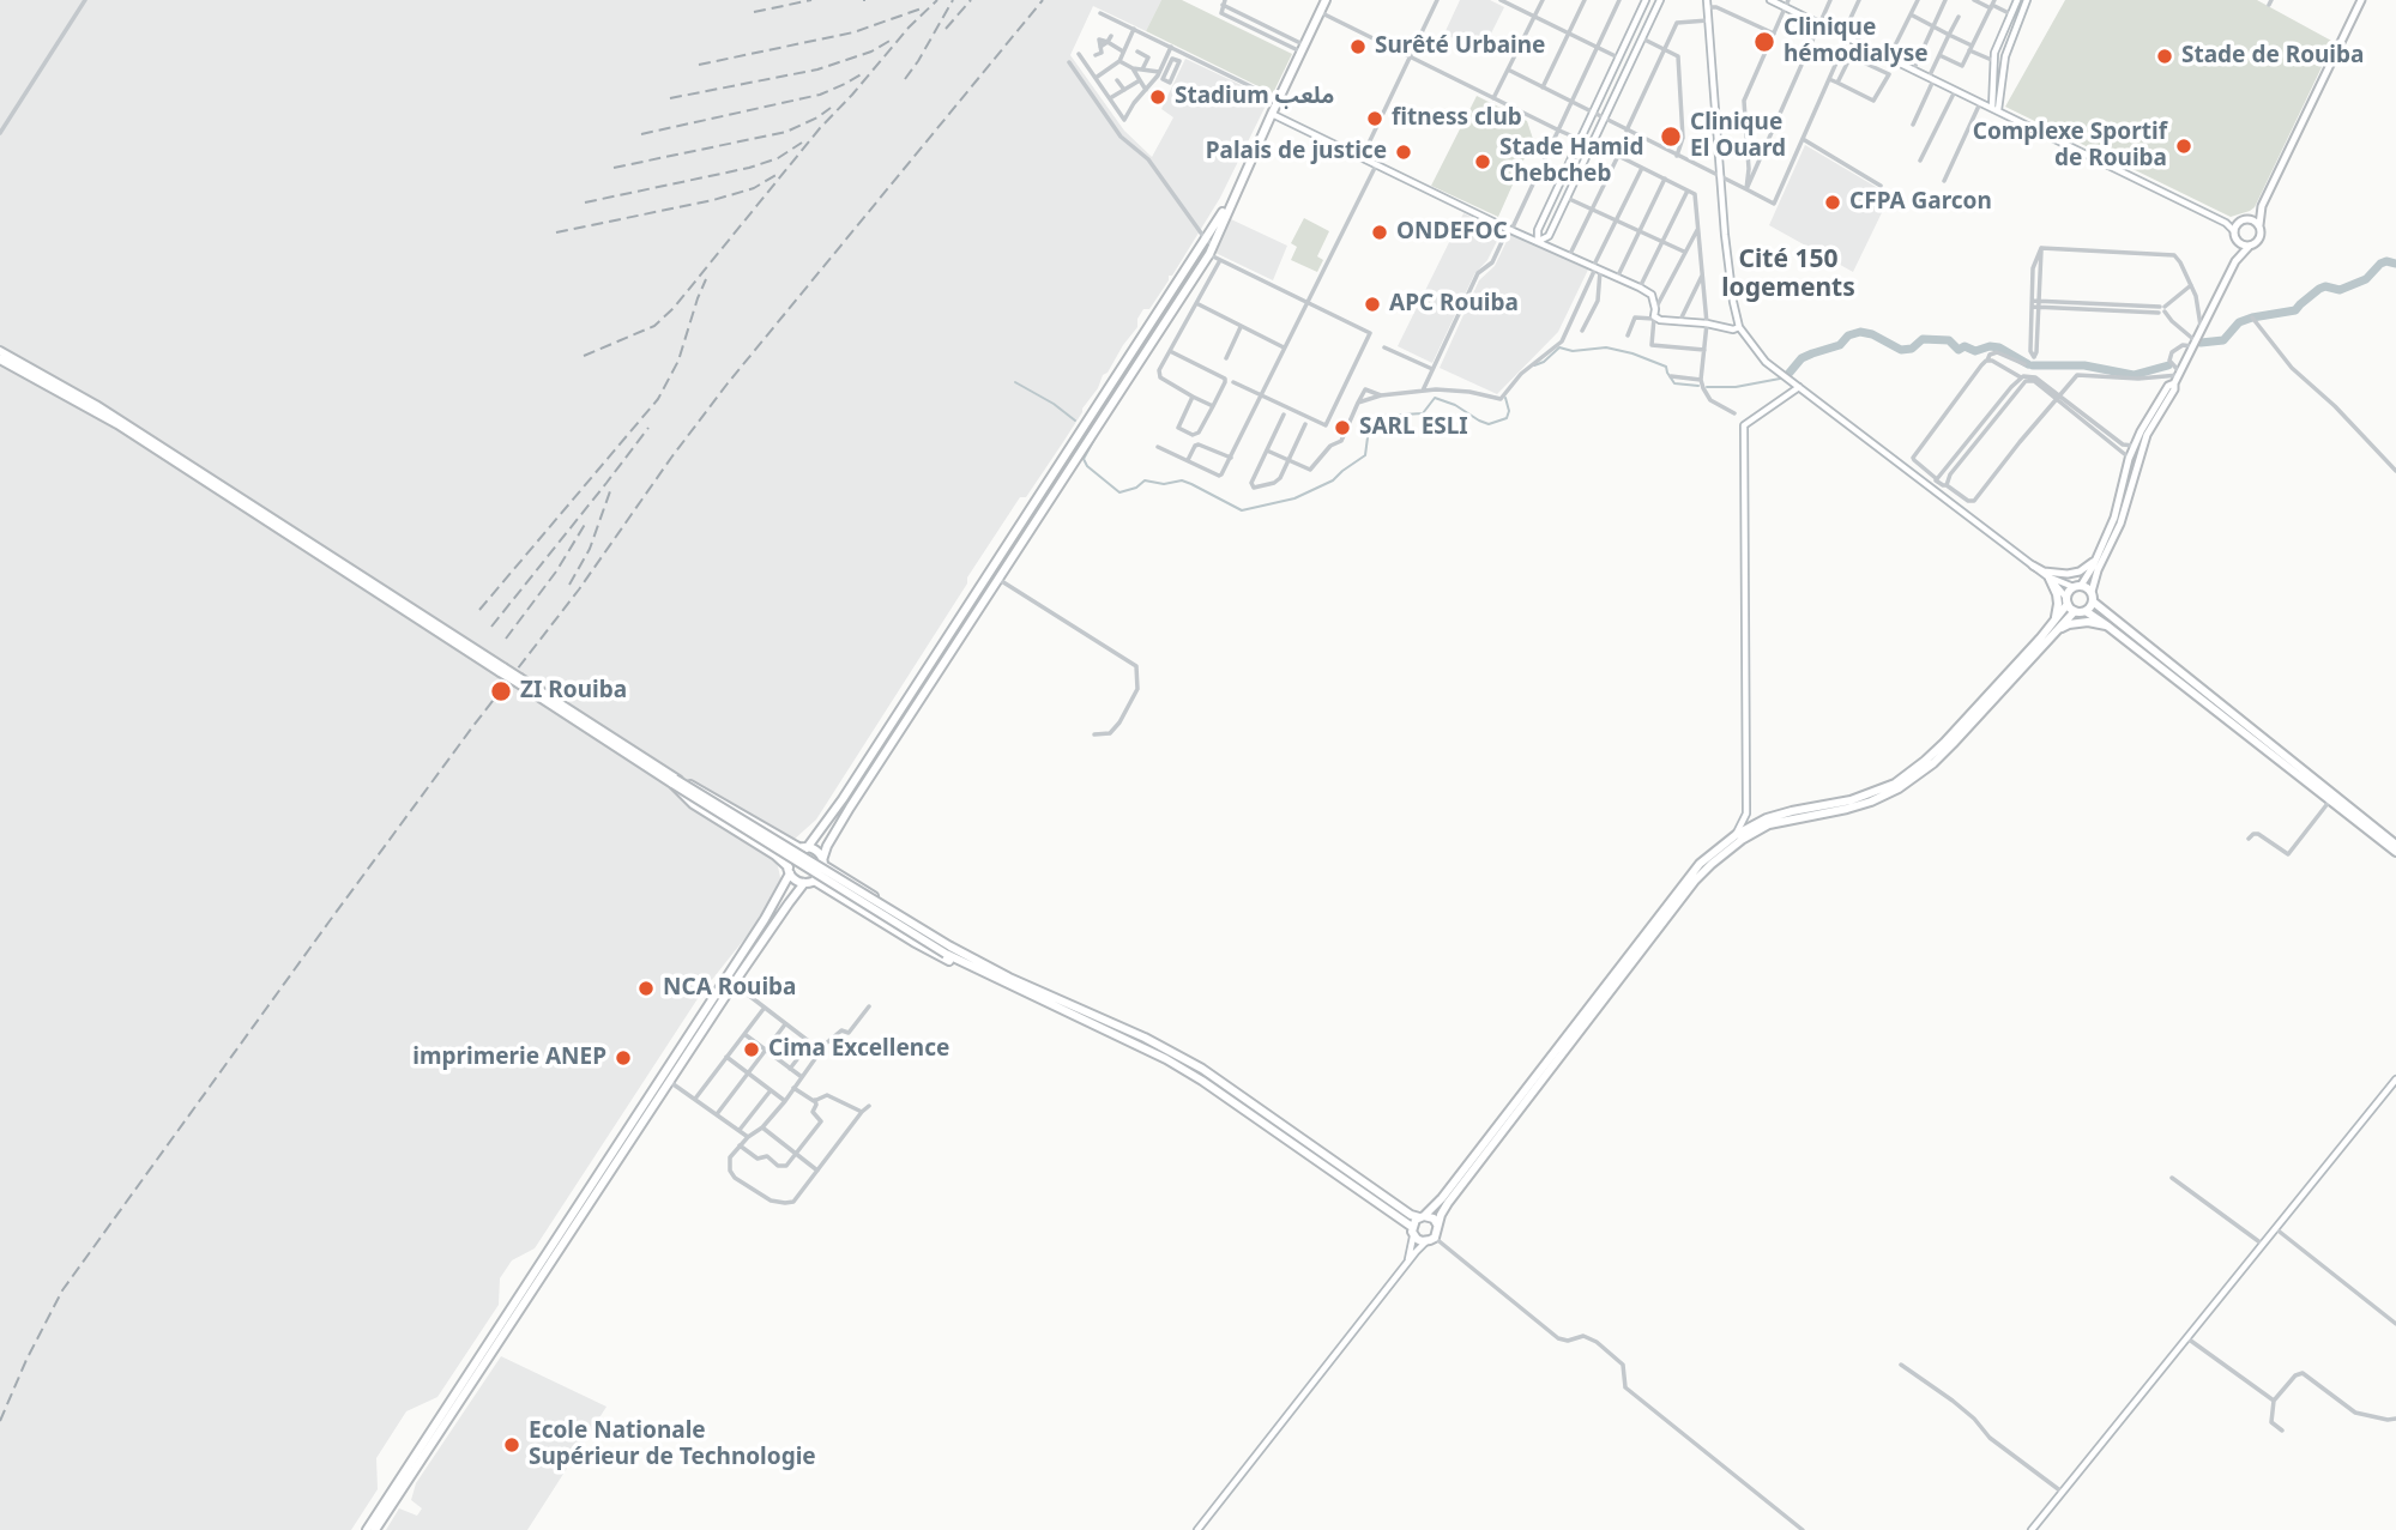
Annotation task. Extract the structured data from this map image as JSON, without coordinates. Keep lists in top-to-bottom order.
{
  "districts": ["Cité 150 logements"],
  "places": [
    "Clinique hémodialyse",
    "Surêté Urbaine",
    "Stade de Rouiba",
    "Stadium ملعب",
    "fitness club",
    "Clinique El Ouard",
    "Complexe Sportif de Rouiba",
    "Palais de justice",
    "Stade Hamid Chebcheb",
    "CFPA Garcon",
    "ONDEFOC",
    "APC Rouiba",
    "SARL ESLI",
    "ZI Rouiba",
    "NCA Rouiba",
    "Cima Excellence",
    "imprimerie ANEP",
    "Ecole Nationale Supérieur de Technologie"
  ]
}
